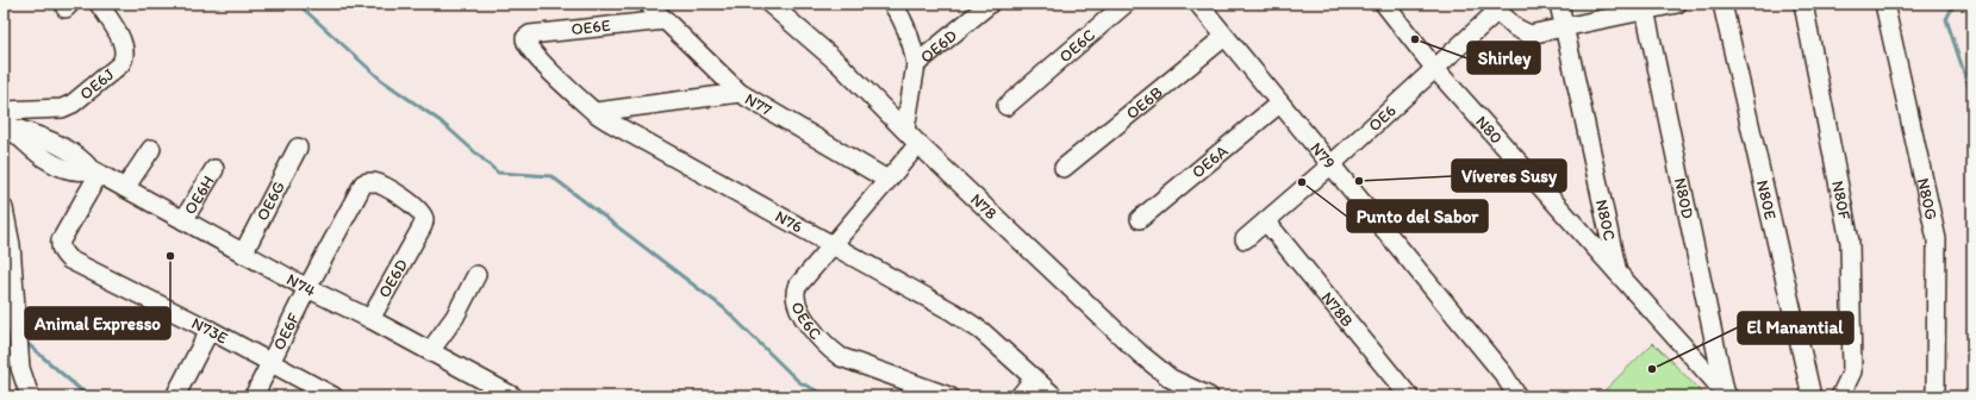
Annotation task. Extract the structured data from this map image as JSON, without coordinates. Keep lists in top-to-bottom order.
{
  "streets": {
    "street": [
      "OE6E",
      "OE6C",
      "OE6D",
      "OE6J",
      "OE6B",
      "N77",
      "OE6",
      "N80",
      "N79",
      "OE6A",
      "OE6H",
      "N80D",
      "N80G",
      "OE6G",
      "N80E",
      "N80F",
      "N78",
      "N80C",
      "N76",
      "N74",
      "N78B",
      "N73E",
      "OE6F"
    ]
  },
  "crossings": [
    ["OE6E", "N77"],
    ["OE6E", "N76"],
    ["OE6C", "N77"],
    ["OE6C", "N78"],
    ["OE6C", "N76"],
    ["OE6D", "N78"],
    ["OE6D", "N74"],
    ["OE6D", "OE6F"],
    ["OE6B", "N79"],
    ["OE6", "N80"],
    ["OE6", "N79"],
    ["OE6", "N78B"],
    ["N80", "N80C"],
    ["N79", "OE6A"],
    ["OE6H", "N74"],
    ["OE6G", "N74"],
    ["N74", "N73E"],
    ["N74", "OE6F"],
    ["N73E", "OE6F"]
  ],
  "places": [
    "Shirley",
    "Víveres Susy",
    "Punto del Sabor",
    "Animal Expresso",
    "El Manantial"
  ]
}
